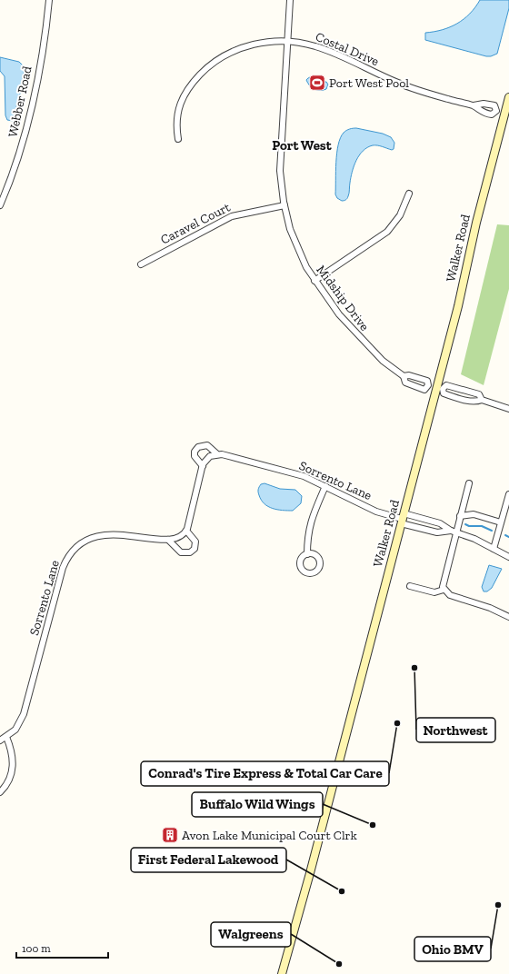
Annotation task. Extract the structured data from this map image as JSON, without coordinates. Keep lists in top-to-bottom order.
{
  "streets": {
    "street": [
      "Costal Drive",
      "Webber Road",
      "Caravel Court",
      "Walker Road",
      "Midship Drive",
      "Sorrento Lane"
    ]
  },
  "crossings": [
    ["Costal Drive", "Walker Road"],
    ["Costal Drive", "Midship Drive"],
    ["Caravel Court", "Midship Drive"],
    ["Walker Road", "Midship Drive"],
    ["Walker Road", "Sorrento Lane"]
  ],
  "districts": ["Port West"],
  "places": {
    "sports": ["Port West Pool"],
    "other": [
      "Northwest",
      "Conrad's Tire Express & Total Car Care",
      "Buffalo Wild Wings",
      "First Federal Lakewood",
      "Ohio BMV",
      "Walgreens"
    ],
    "building": ["Avon Lake Municipal Court Clrk"]
  },
  "scale_bar": "100 m"
}
